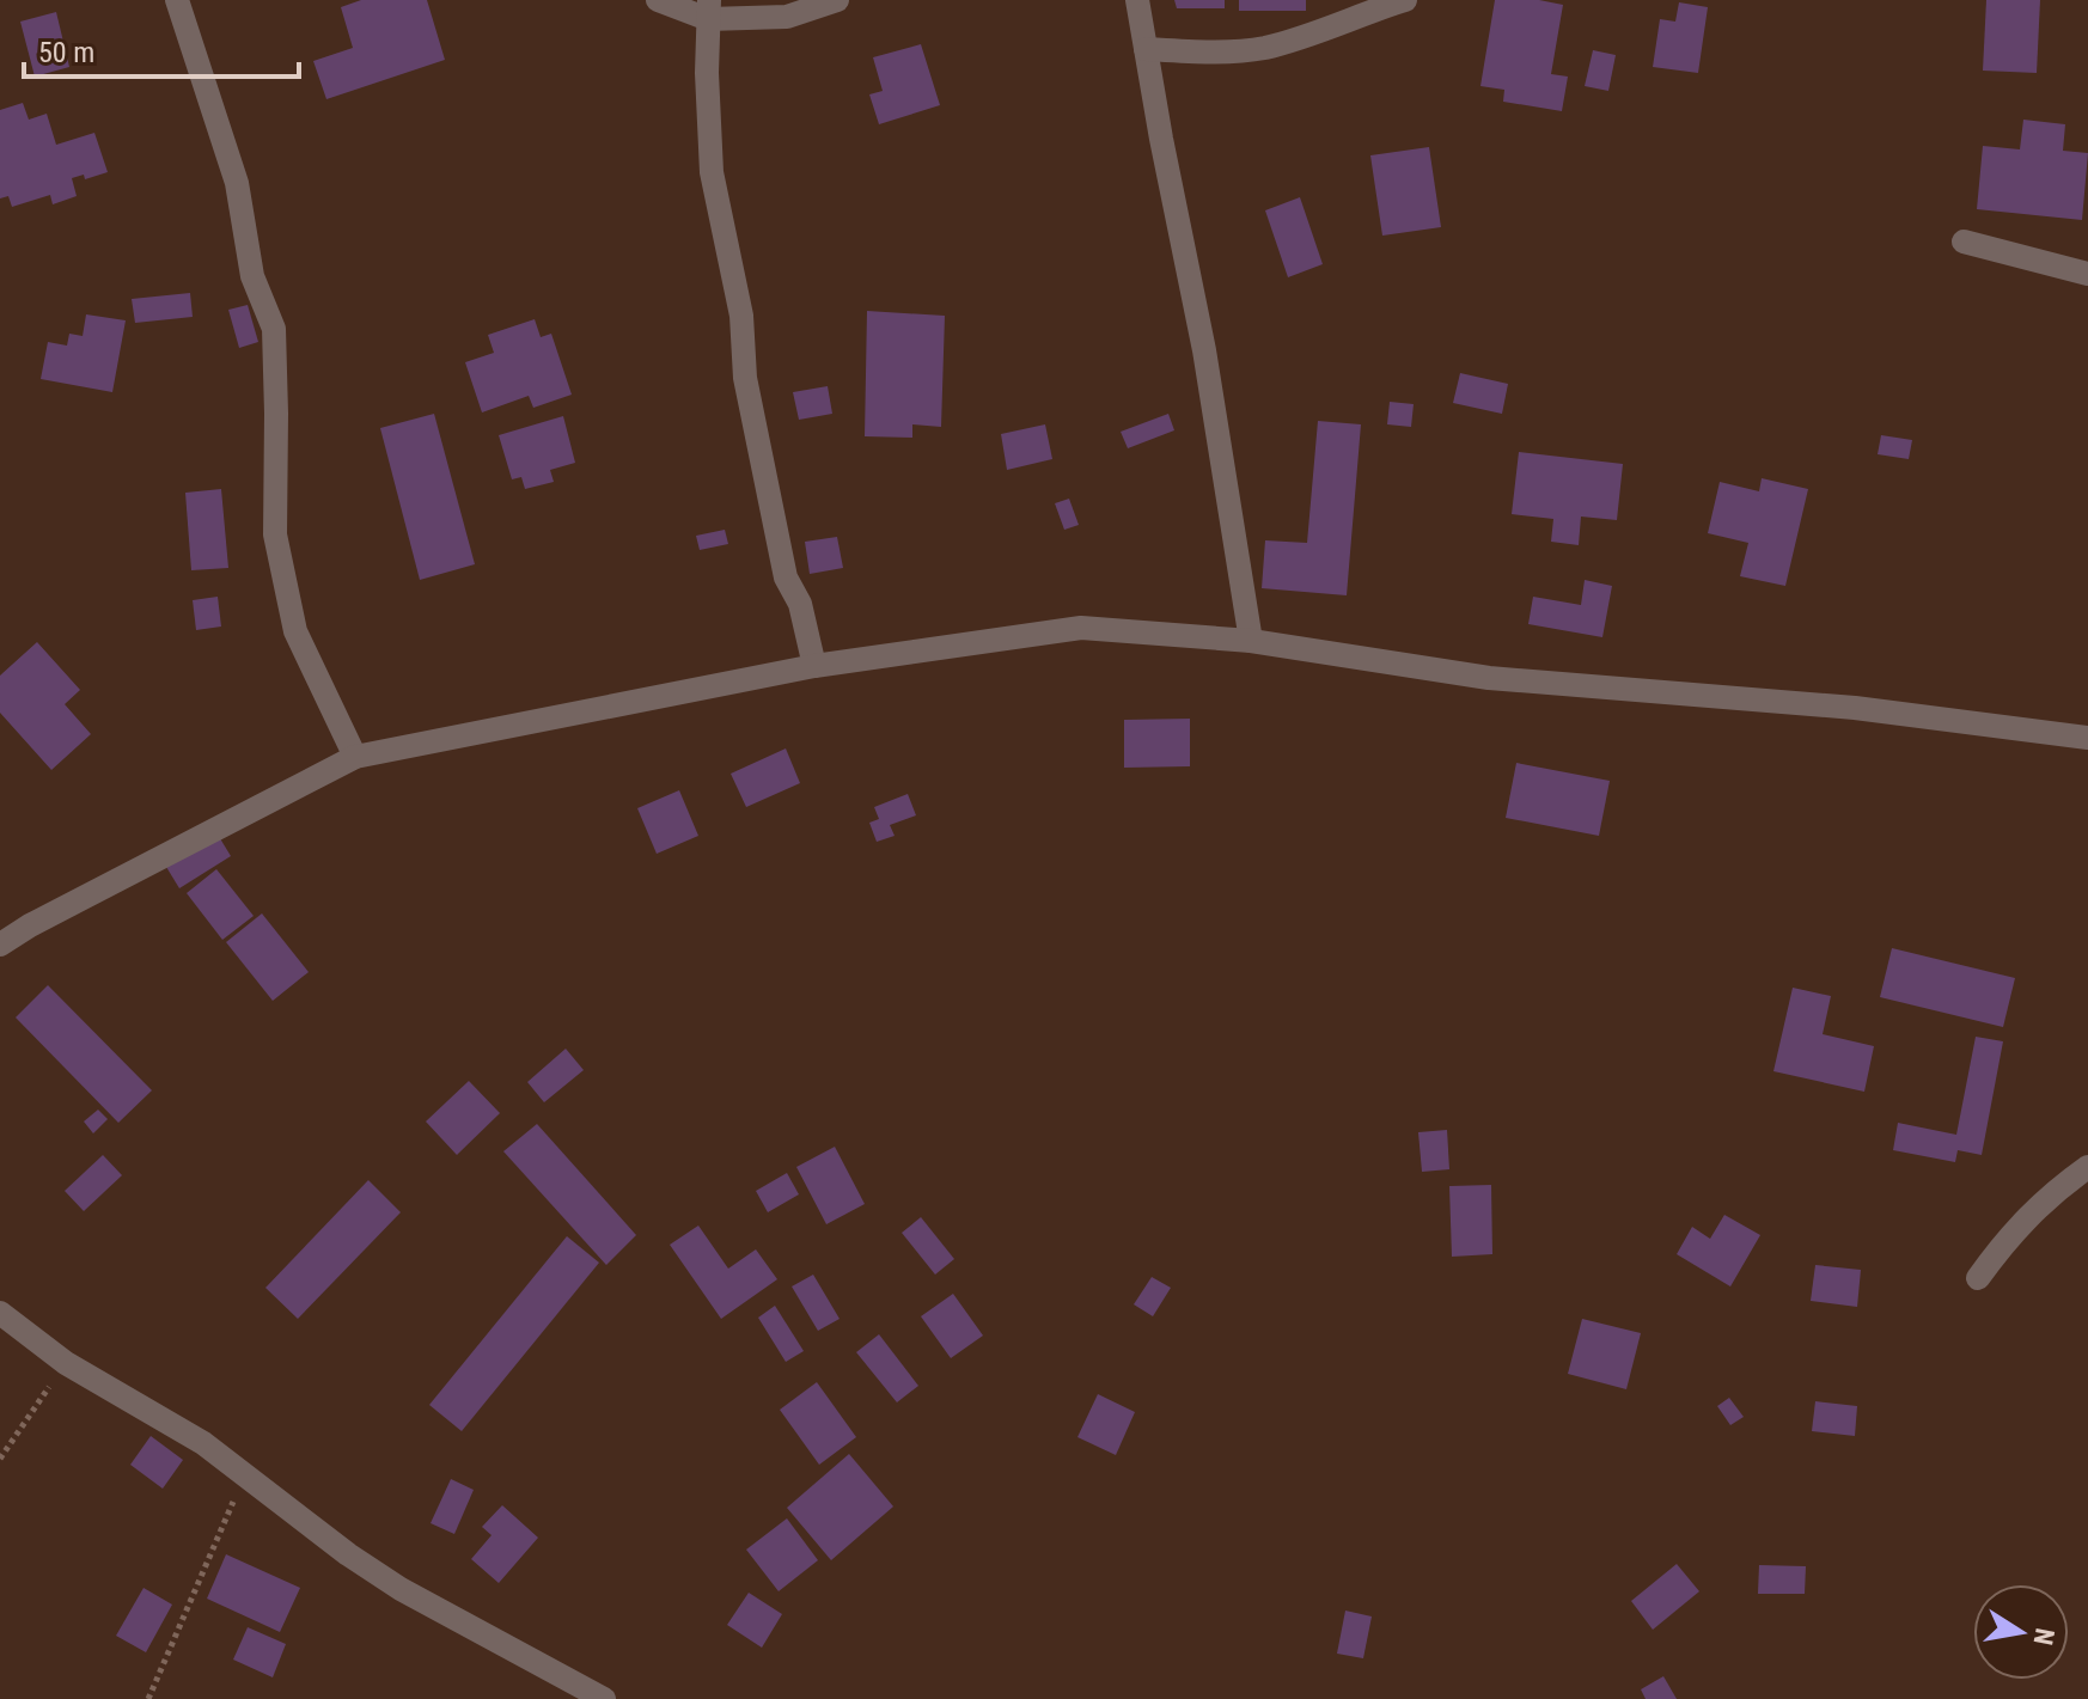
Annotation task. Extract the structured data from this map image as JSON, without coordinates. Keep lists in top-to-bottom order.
{
  "scale_bar": "50 m",
  "north": "right"
}
